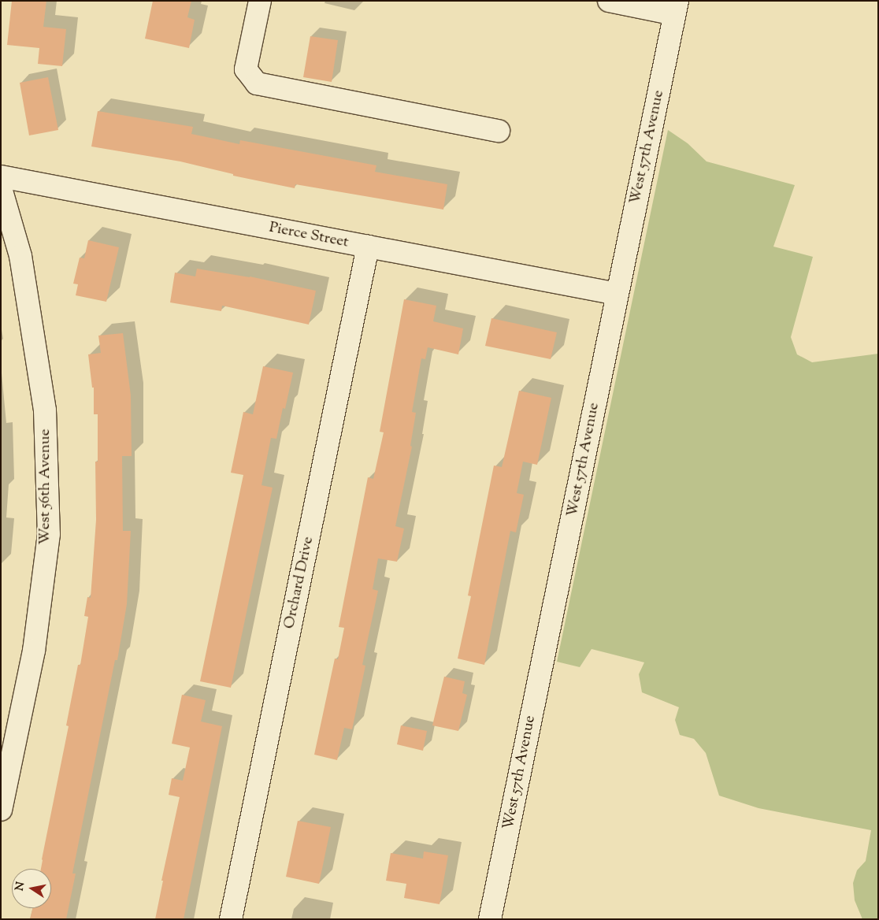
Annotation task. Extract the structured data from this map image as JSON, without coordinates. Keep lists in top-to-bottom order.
{
  "streets": {
    "street": [
      "West 57th Avenue",
      "Pierce Street",
      "West 56th Avenue",
      "Orchard Drive"
    ]
  },
  "crossings": [
    ["West 57th Avenue", "Pierce Street"],
    ["Pierce Street", "Orchard Drive"]
  ],
  "north": "left"
}
